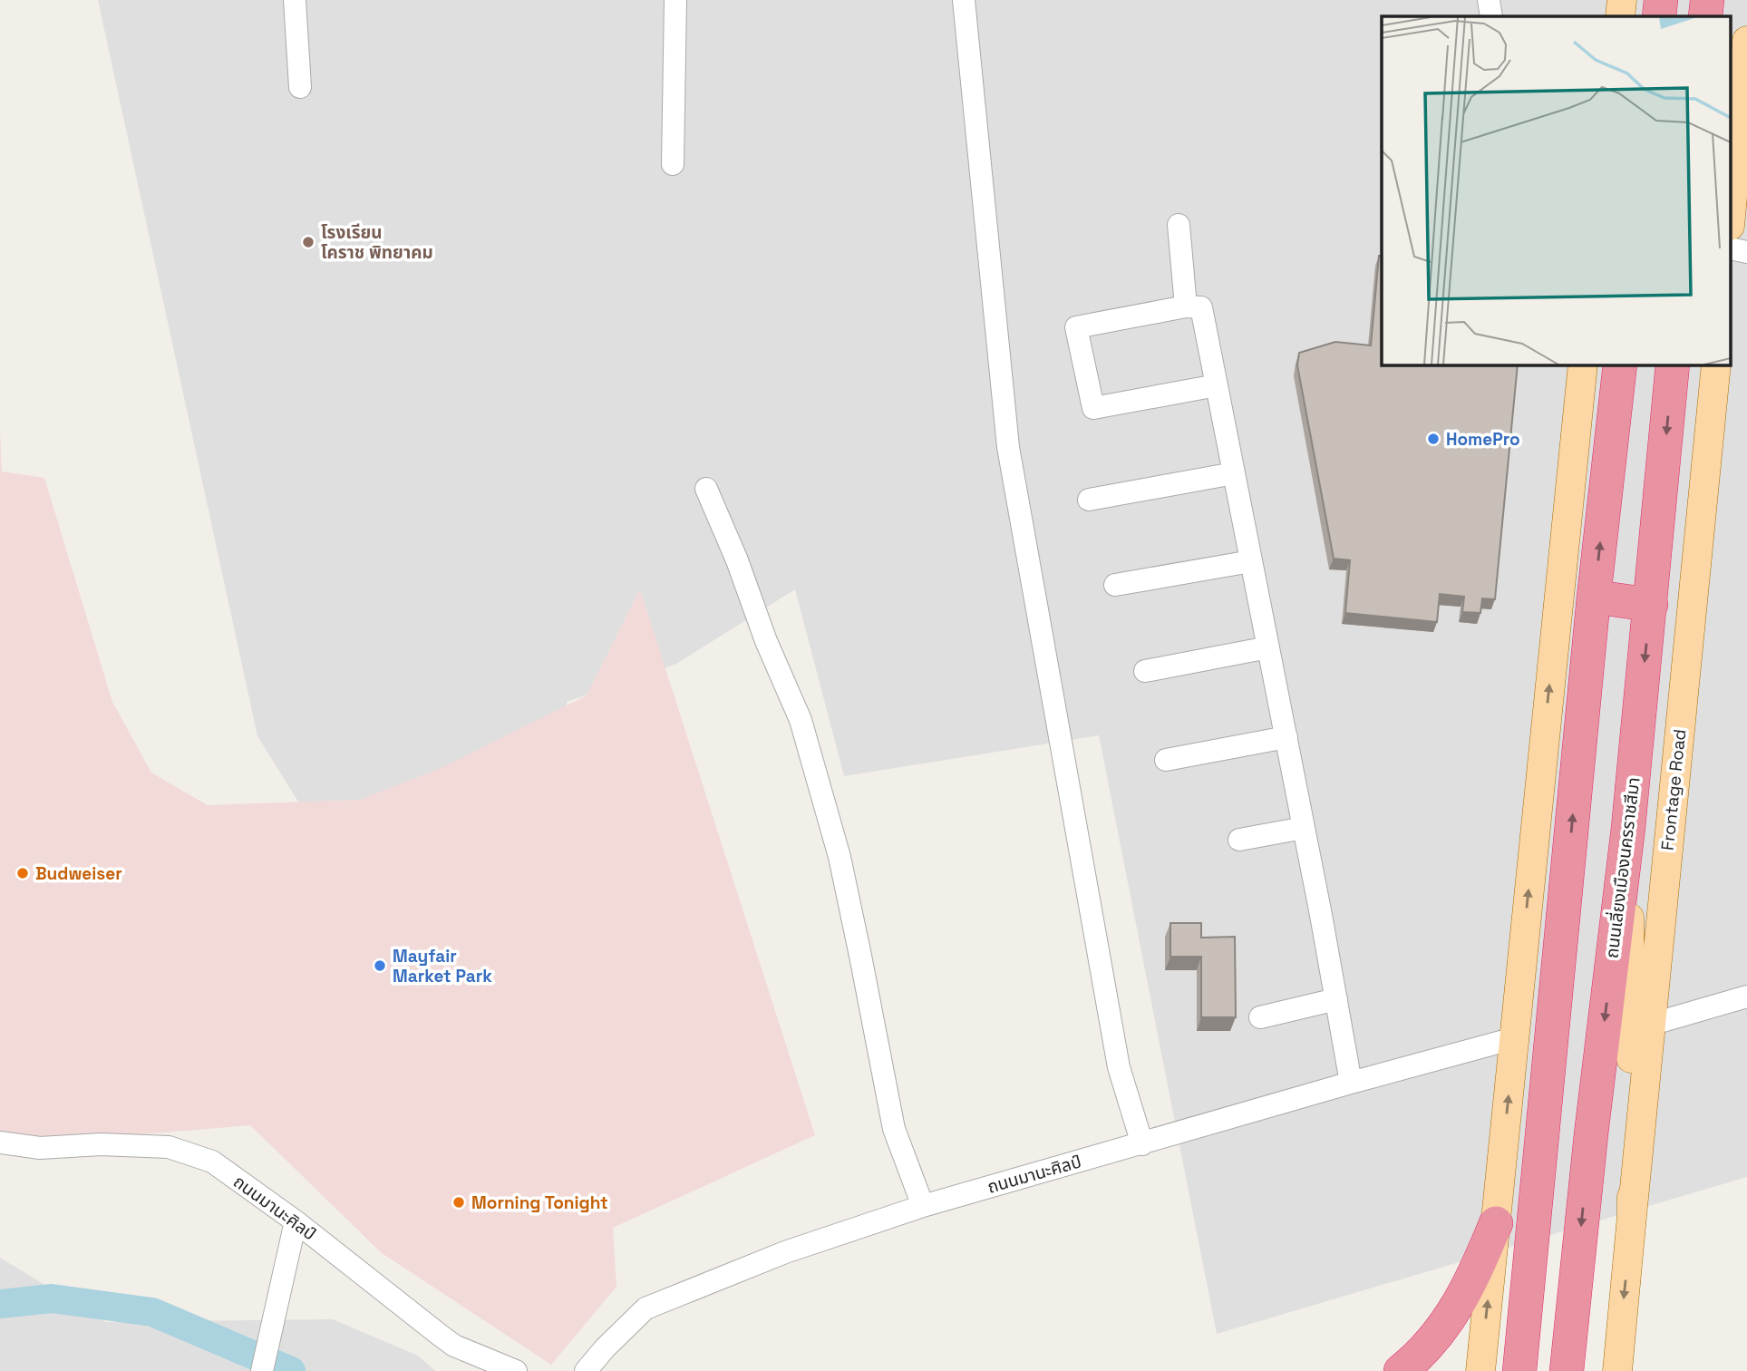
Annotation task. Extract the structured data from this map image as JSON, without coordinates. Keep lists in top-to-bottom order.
{
  "streets": {
    "highway": ["ถนนเลี่ยงเมืองนครราชสีมา"],
    "main road": ["Frontage Road"],
    "street": ["ถนนมานะศิลป์"]
  },
  "places": [
    "โรงเรียน โคราช พิทยาคม",
    "HomePro",
    "Budweiser",
    "Mayfair Market Park",
    "Morning Tonight"
  ]
}
